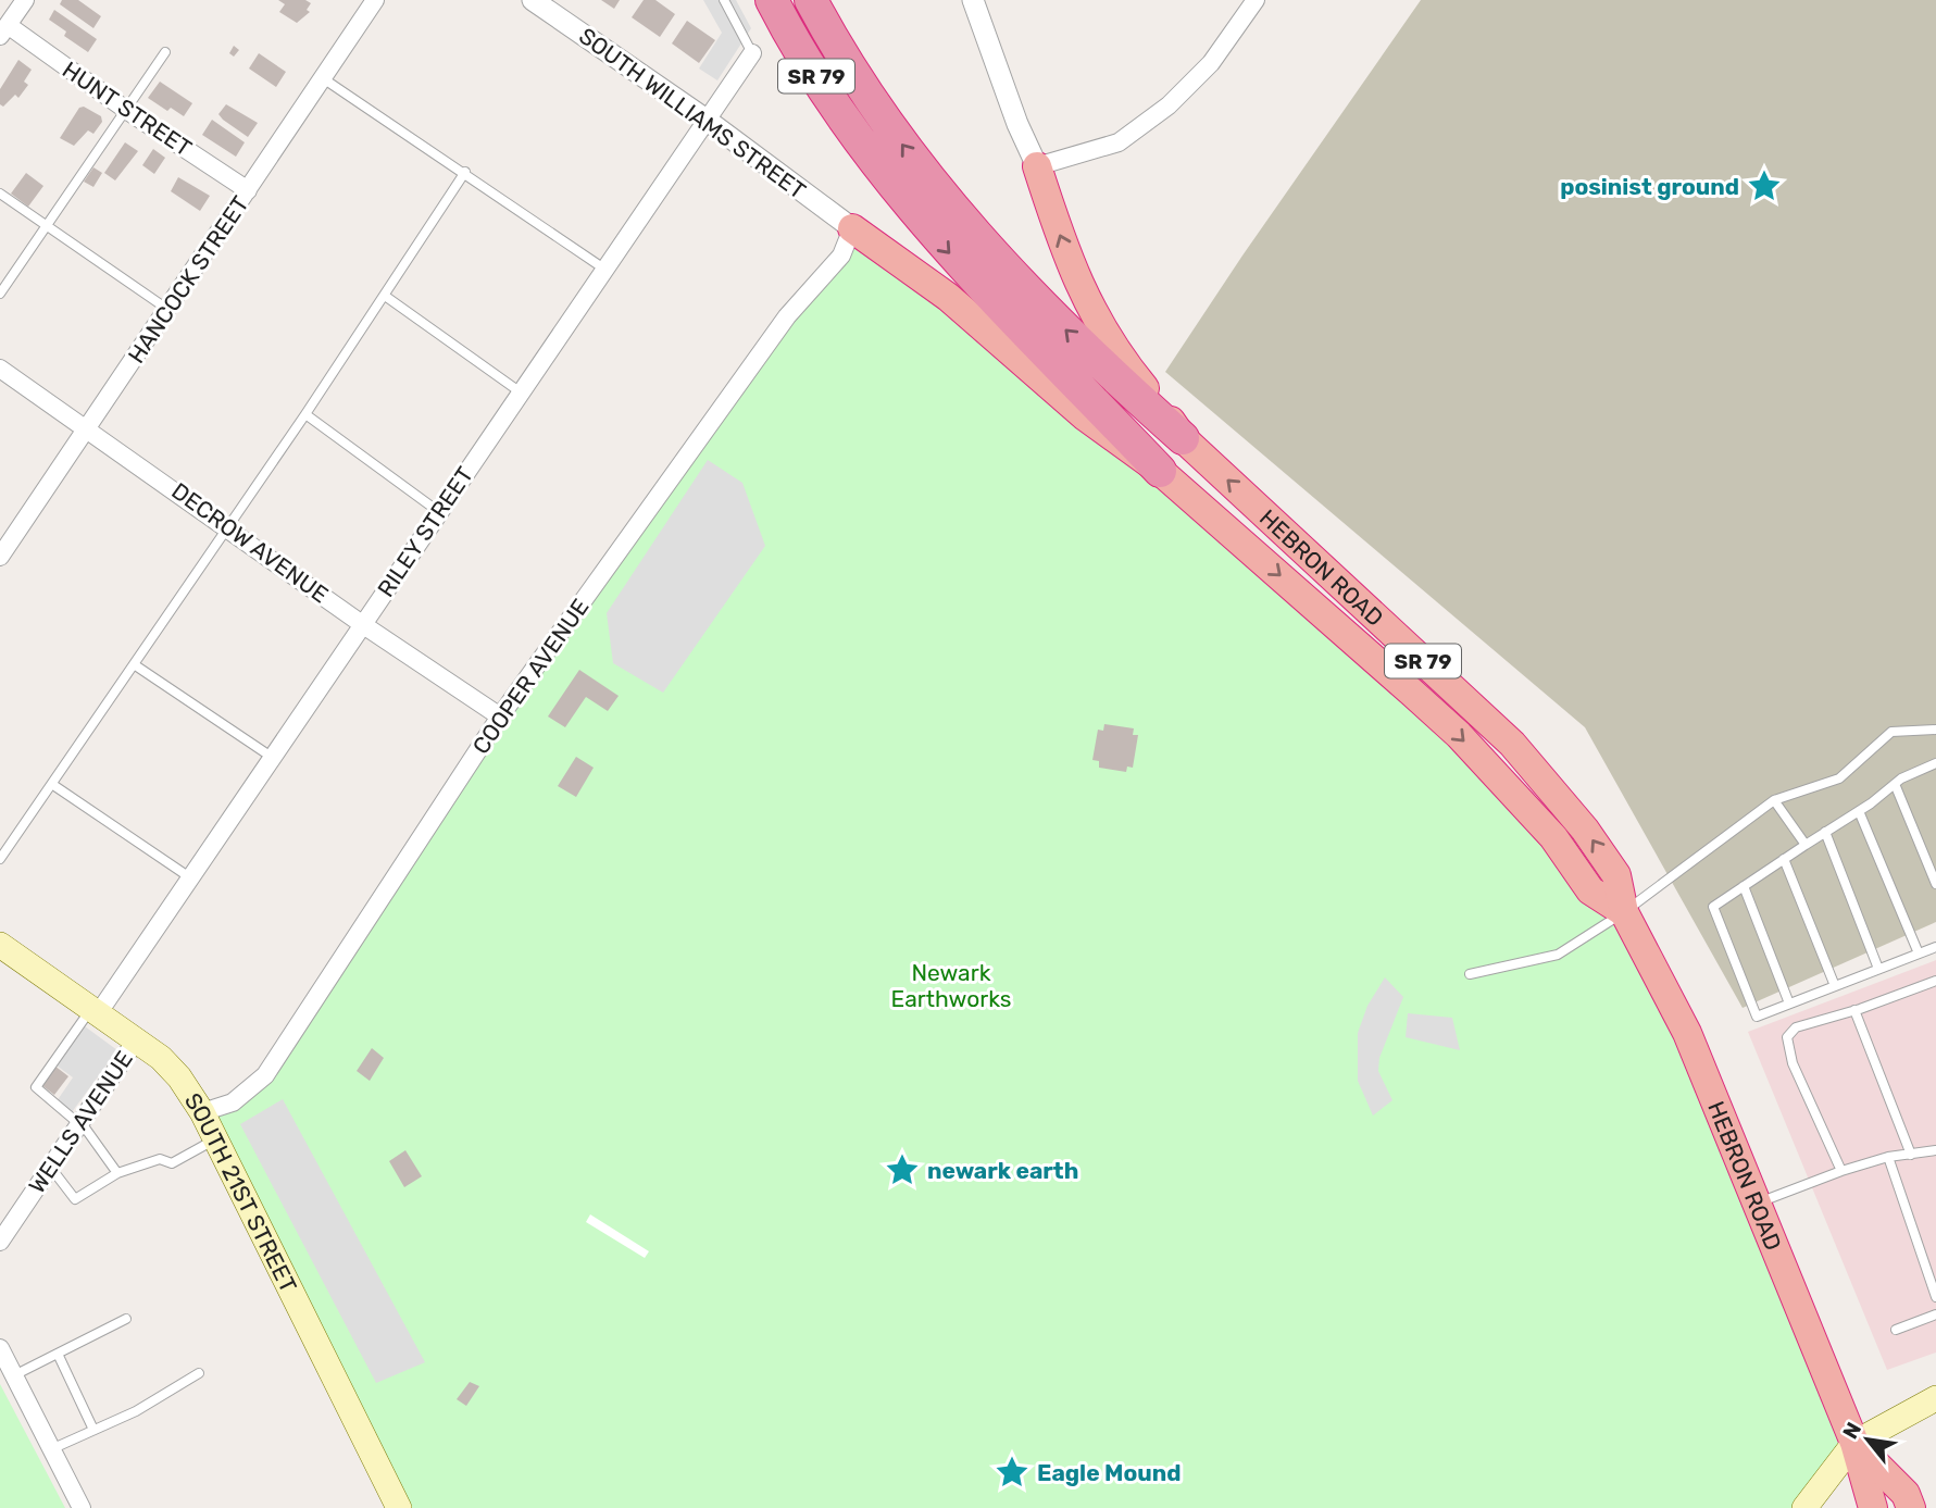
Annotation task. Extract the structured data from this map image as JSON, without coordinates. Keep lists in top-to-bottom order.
{
  "streets": {
    "highway": ["SR 79", "HEBRON ROAD"],
    "main road": ["SOUTH 21ST STREET"],
    "street": [
      "HUNT STREET",
      "SOUTH WILLIAMS STREET",
      "HANCOCK STREET",
      "RILEY STREET",
      "DECROW AVENUE",
      "COOPER AVENUE",
      "WELLS AVENUE"
    ]
  },
  "crossings": [
    ["SR 79", "HEBRON ROAD"],
    ["HUNT STREET", "HANCOCK STREET"],
    ["SOUTH WILLIAMS STREET", "RILEY STREET"],
    ["SOUTH WILLIAMS STREET", "HEBRON ROAD"],
    ["SOUTH WILLIAMS STREET", "COOPER AVENUE"],
    ["HANCOCK STREET", "DECROW AVENUE"],
    ["RILEY STREET", "DECROW AVENUE"],
    ["RILEY STREET", "SOUTH 21ST STREET"],
    ["DECROW AVENUE", "COOPER AVENUE"],
    ["HEBRON ROAD", "COOPER AVENUE"],
    ["COOPER AVENUE", "SOUTH 21ST STREET"],
    ["WELLS AVENUE", "SOUTH 21ST STREET"]
  ],
  "parks": ["Newark Earthworks"],
  "places": {
    "place": ["posinist ground", "newark earth", "Eagle Mound"]
  },
  "north": "top left"
}
